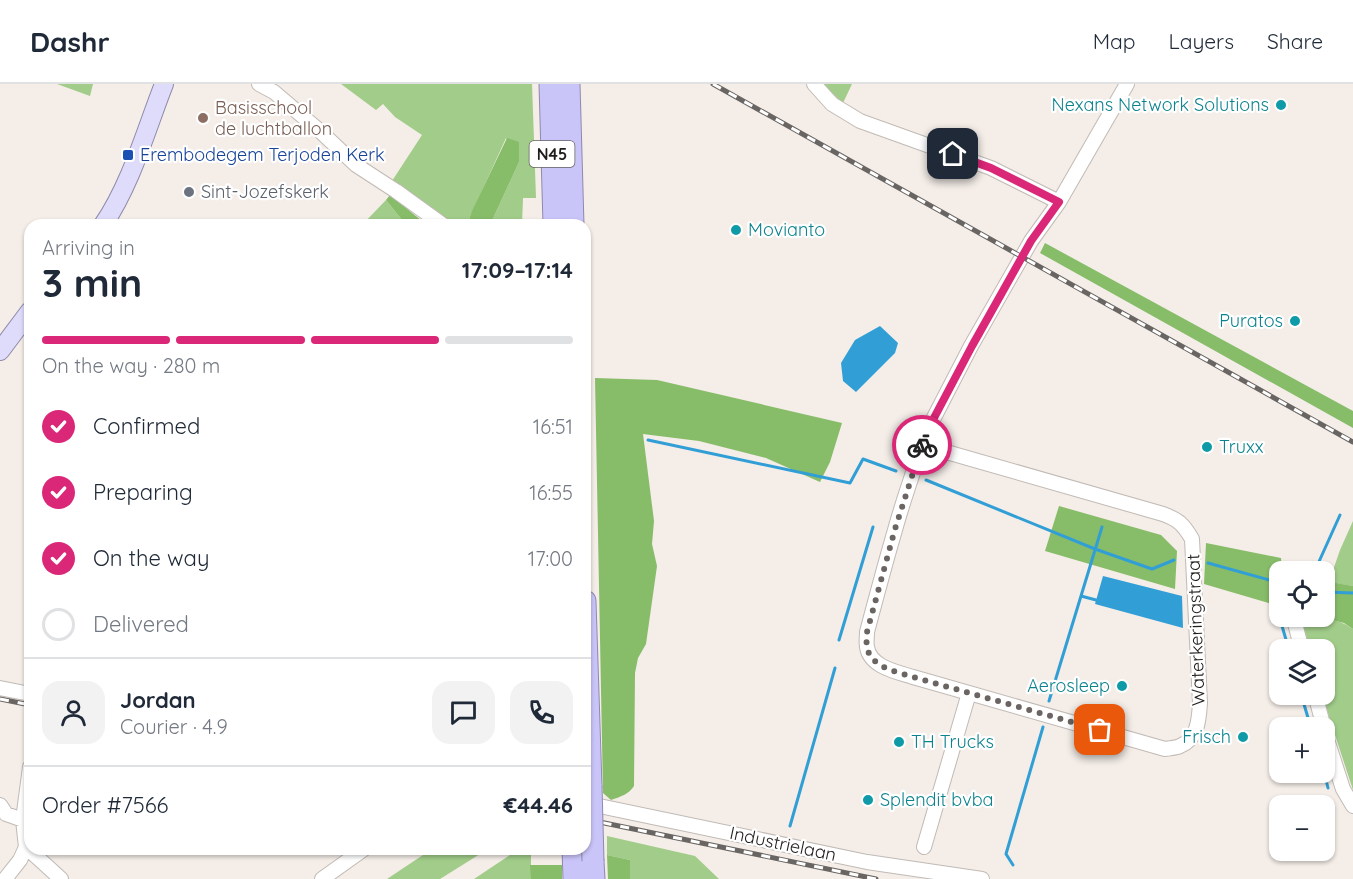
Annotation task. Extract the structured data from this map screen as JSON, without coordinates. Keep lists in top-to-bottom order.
{
  "streets": {
    "highway": ["N45"],
    "street": ["Waterkeringstraat", "Industrielaan"]
  },
  "places": {
    "other": [
      "Nexans Network Solutions",
      "Basisschool de luchtballon",
      "Sint-Jozefskerk",
      "Movianto",
      "Puratos",
      "Truxx",
      "Aerosleep",
      "Frisch",
      "TH Trucks",
      "Splendit bvba"
    ],
    "transit": ["Erembodegem Terjoden Kerk"]
  },
  "page": {
    "header": "Dashr",
    "nav": ["Map", "Layers", "Share"],
    "heading": ["3 min", "Arriving in", "17:09–17:14"],
    "panel": [
      "Jordan",
      "Courier · 4.9",
      "Order #7566",
      "€44.46"
    ],
    "bar": "On the way · 280 m",
    "list": [
      ["Confirmed", "16:51"],
      ["Preparing", "16:55"],
      ["On the way", "17:00"],
      "Delivered"
    ],
    "map_buttons": ["+", "−"]
  }
}
